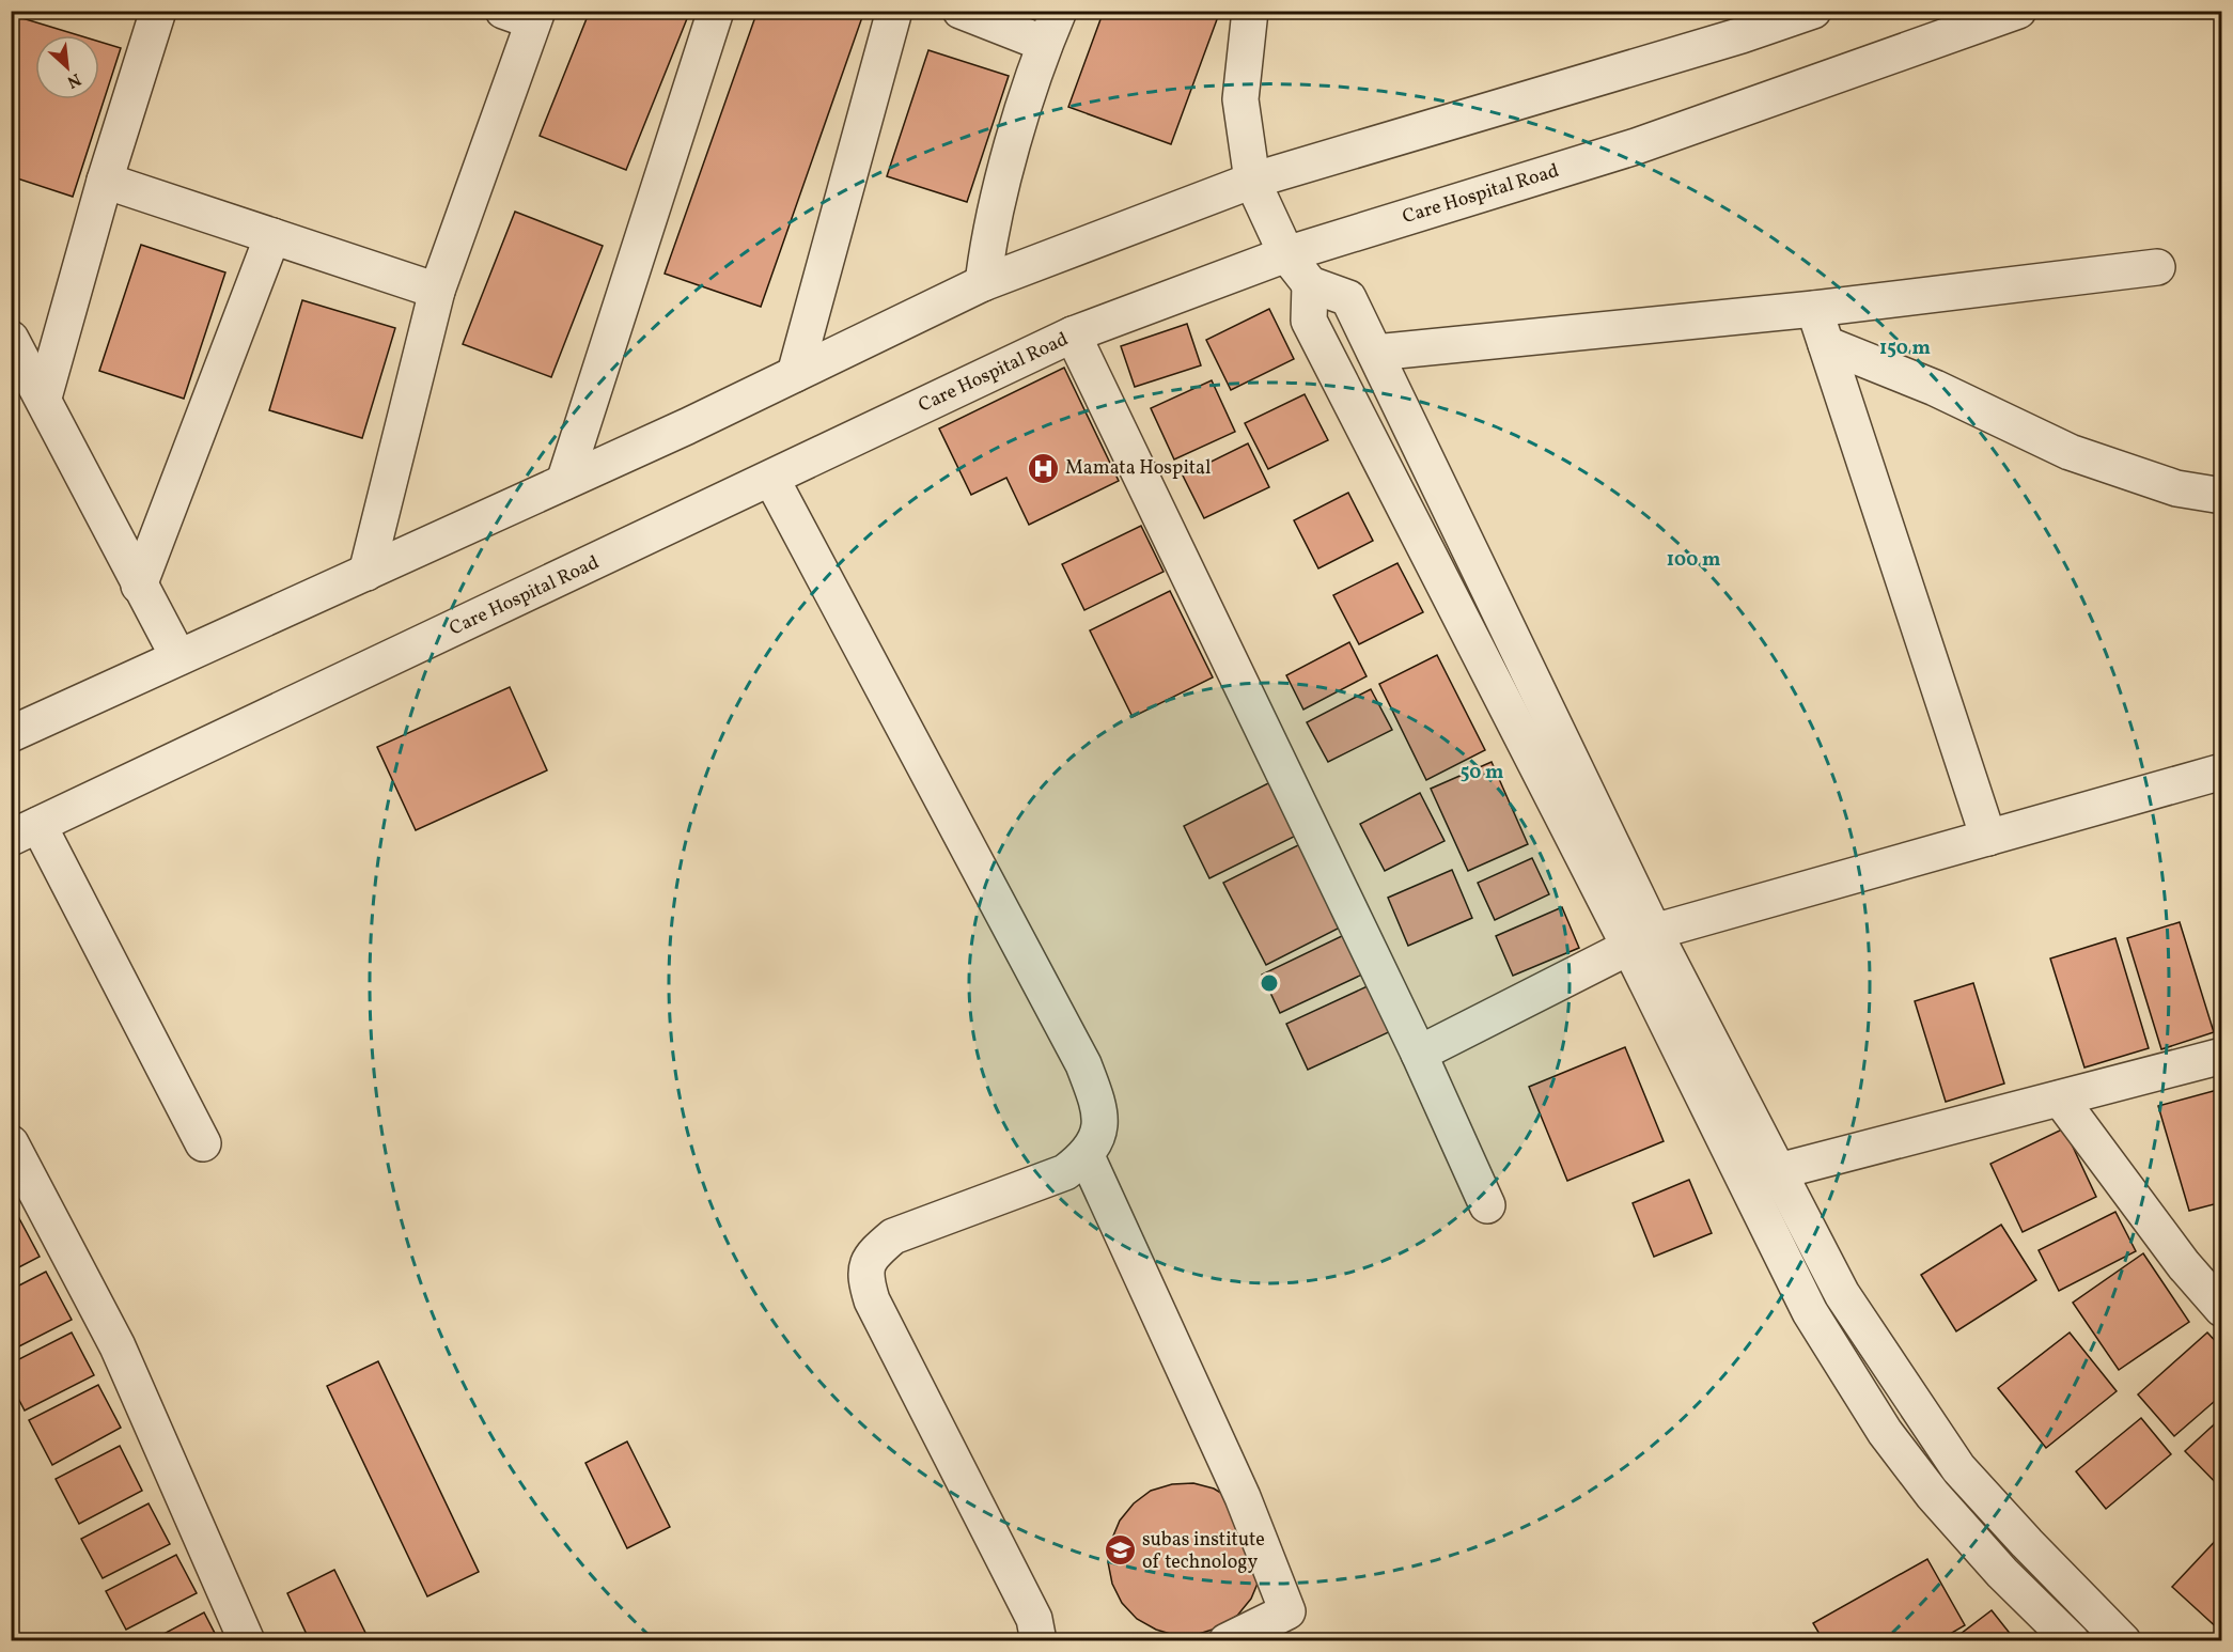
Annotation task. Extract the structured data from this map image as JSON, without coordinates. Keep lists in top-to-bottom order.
{
  "streets": {
    "street": ["Care Hospital Road"]
  },
  "places": {
    "hospital": ["Mamata Hospital"],
    "school or university": ["subas institute of technology"]
  },
  "north": "bottom right",
  "rings": ["150 m", "100 m", "50 m"]
}
